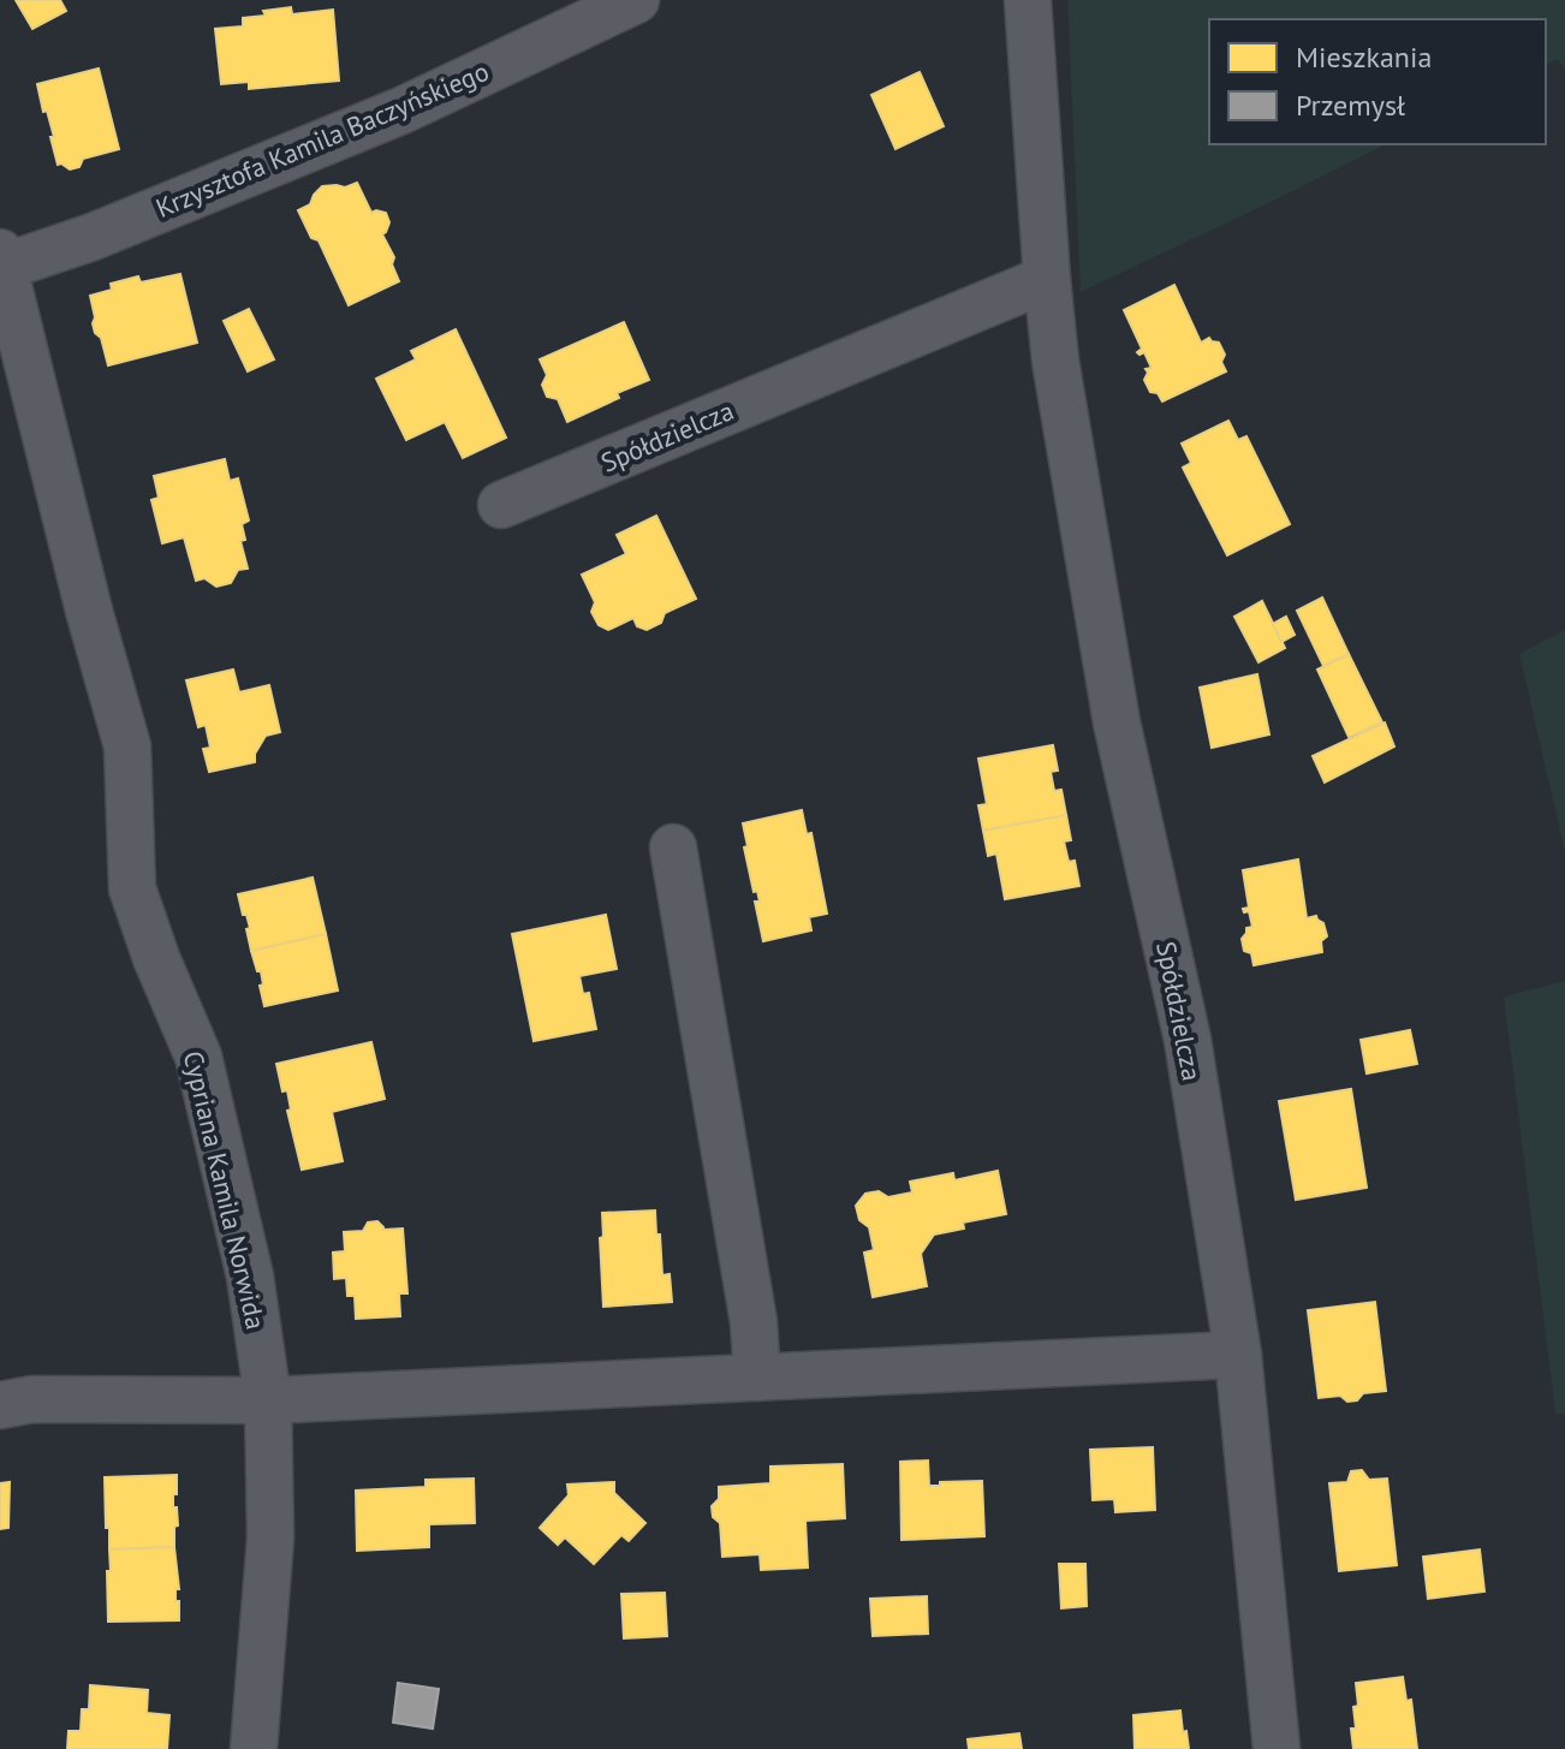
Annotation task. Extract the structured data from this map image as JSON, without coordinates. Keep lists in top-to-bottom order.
{
  "streets": {
    "street": ["Krzysztofa Kamila Baczyńskiego", "Spółdzielcza", "Cypriana Kamila Norwida"]
  },
  "crossings": [
    ["Krzysztofa Kamila Baczyńskiego", "Cypriana Kamila Norwida"]
  ],
  "legend": ["Mieszkania", "Przemysł"]
}
